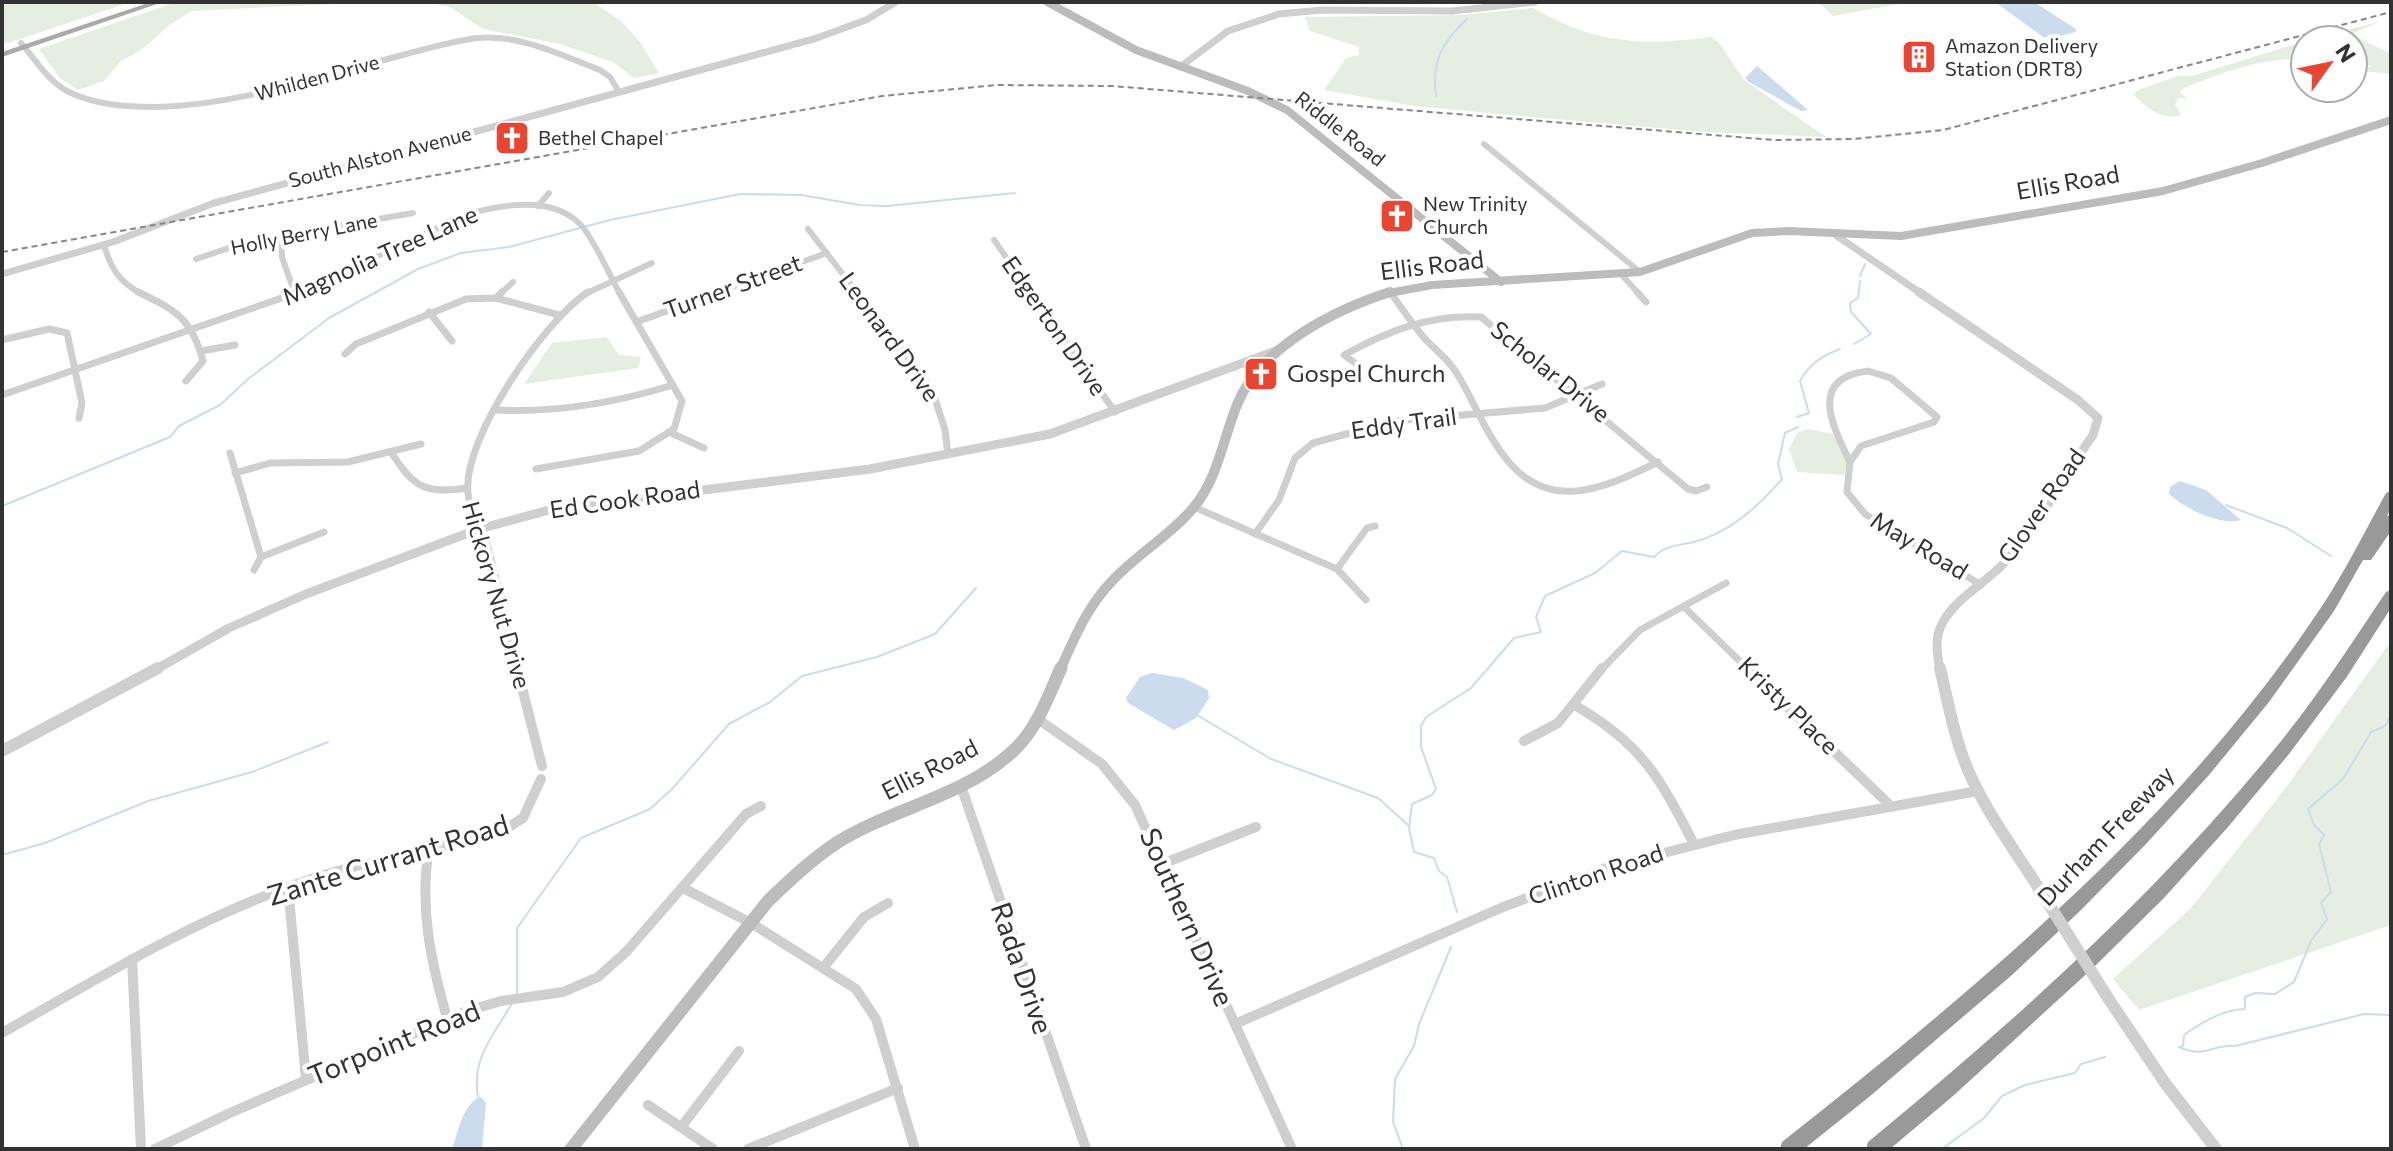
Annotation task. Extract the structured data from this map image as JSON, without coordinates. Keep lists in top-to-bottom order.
{
  "streets": {
    "highway": ["Durham Freeway"],
    "main road": ["Riddle Road", "Ellis Road"],
    "street": [
      "Whilden Drive",
      "South Alston Avenue",
      "Holly Berry Lane",
      "Magnolia Tree Lane",
      "Turner Street",
      "Edgerton Drive",
      "Leonard Drive",
      "Scholar Drive",
      "Eddy Trail",
      "Ed Cook Road",
      "Glover Road",
      "May Road",
      "Hickory Nut Drive",
      "Kristy Place",
      "Zante Currant Road",
      "Clinton Road",
      "Southern Drive",
      "Rada Drive",
      "Torpoint Road"
    ]
  },
  "crossings": [
    ["Whilden Drive", "South Alston Avenue"],
    ["Riddle Road", "Ellis Road"],
    ["Ellis Road", "Ed Cook Road"],
    ["Ellis Road", "Glover Road"],
    ["Ellis Road", "Southern Drive"],
    ["Ellis Road", "Rada Drive"],
    ["Magnolia Tree Lane", "Turner Street"],
    ["Magnolia Tree Lane", "Hickory Nut Drive"],
    ["Turner Street", "Leonard Drive"],
    ["Edgerton Drive", "Ed Cook Road"],
    ["Leonard Drive", "Ed Cook Road"],
    ["Scholar Drive", "Eddy Trail"],
    ["Ed Cook Road", "Hickory Nut Drive"],
    ["Glover Road", "May Road"],
    ["Glover Road", "Clinton Road"],
    ["Kristy Place", "Clinton Road"],
    ["Clinton Road", "Southern Drive"]
  ],
  "places": {
    "building": ["Amazon Delivery Station (DRT8)"],
    "church": ["Bethel Chapel", "New Trinity Church", "Gospel Church"]
  },
  "north": "top right"
}
